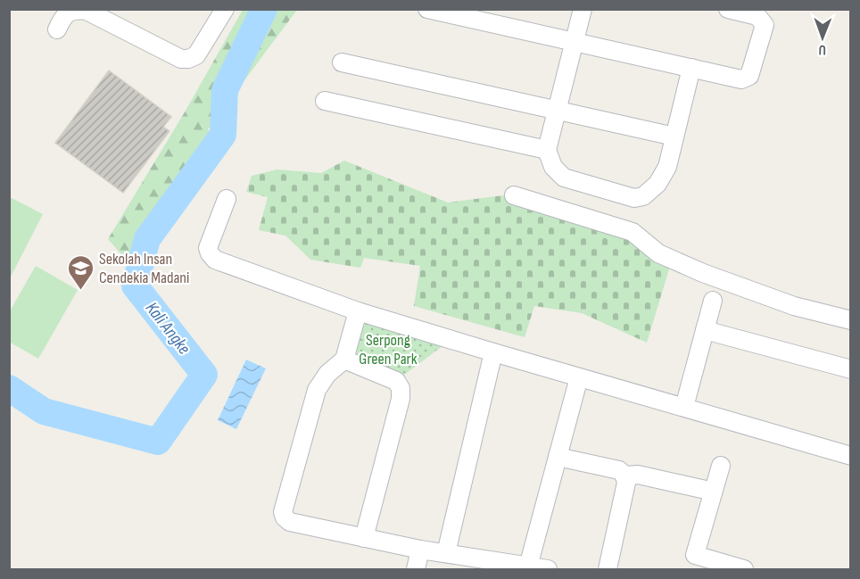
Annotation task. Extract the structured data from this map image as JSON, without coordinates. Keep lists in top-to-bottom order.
{
  "water": ["Kali Angke"],
  "parks": ["Serpong Green Park"],
  "places": {
    "school or university": ["Sekolah Insan Cendekia Madani"]
  },
  "north": "bottom"
}
